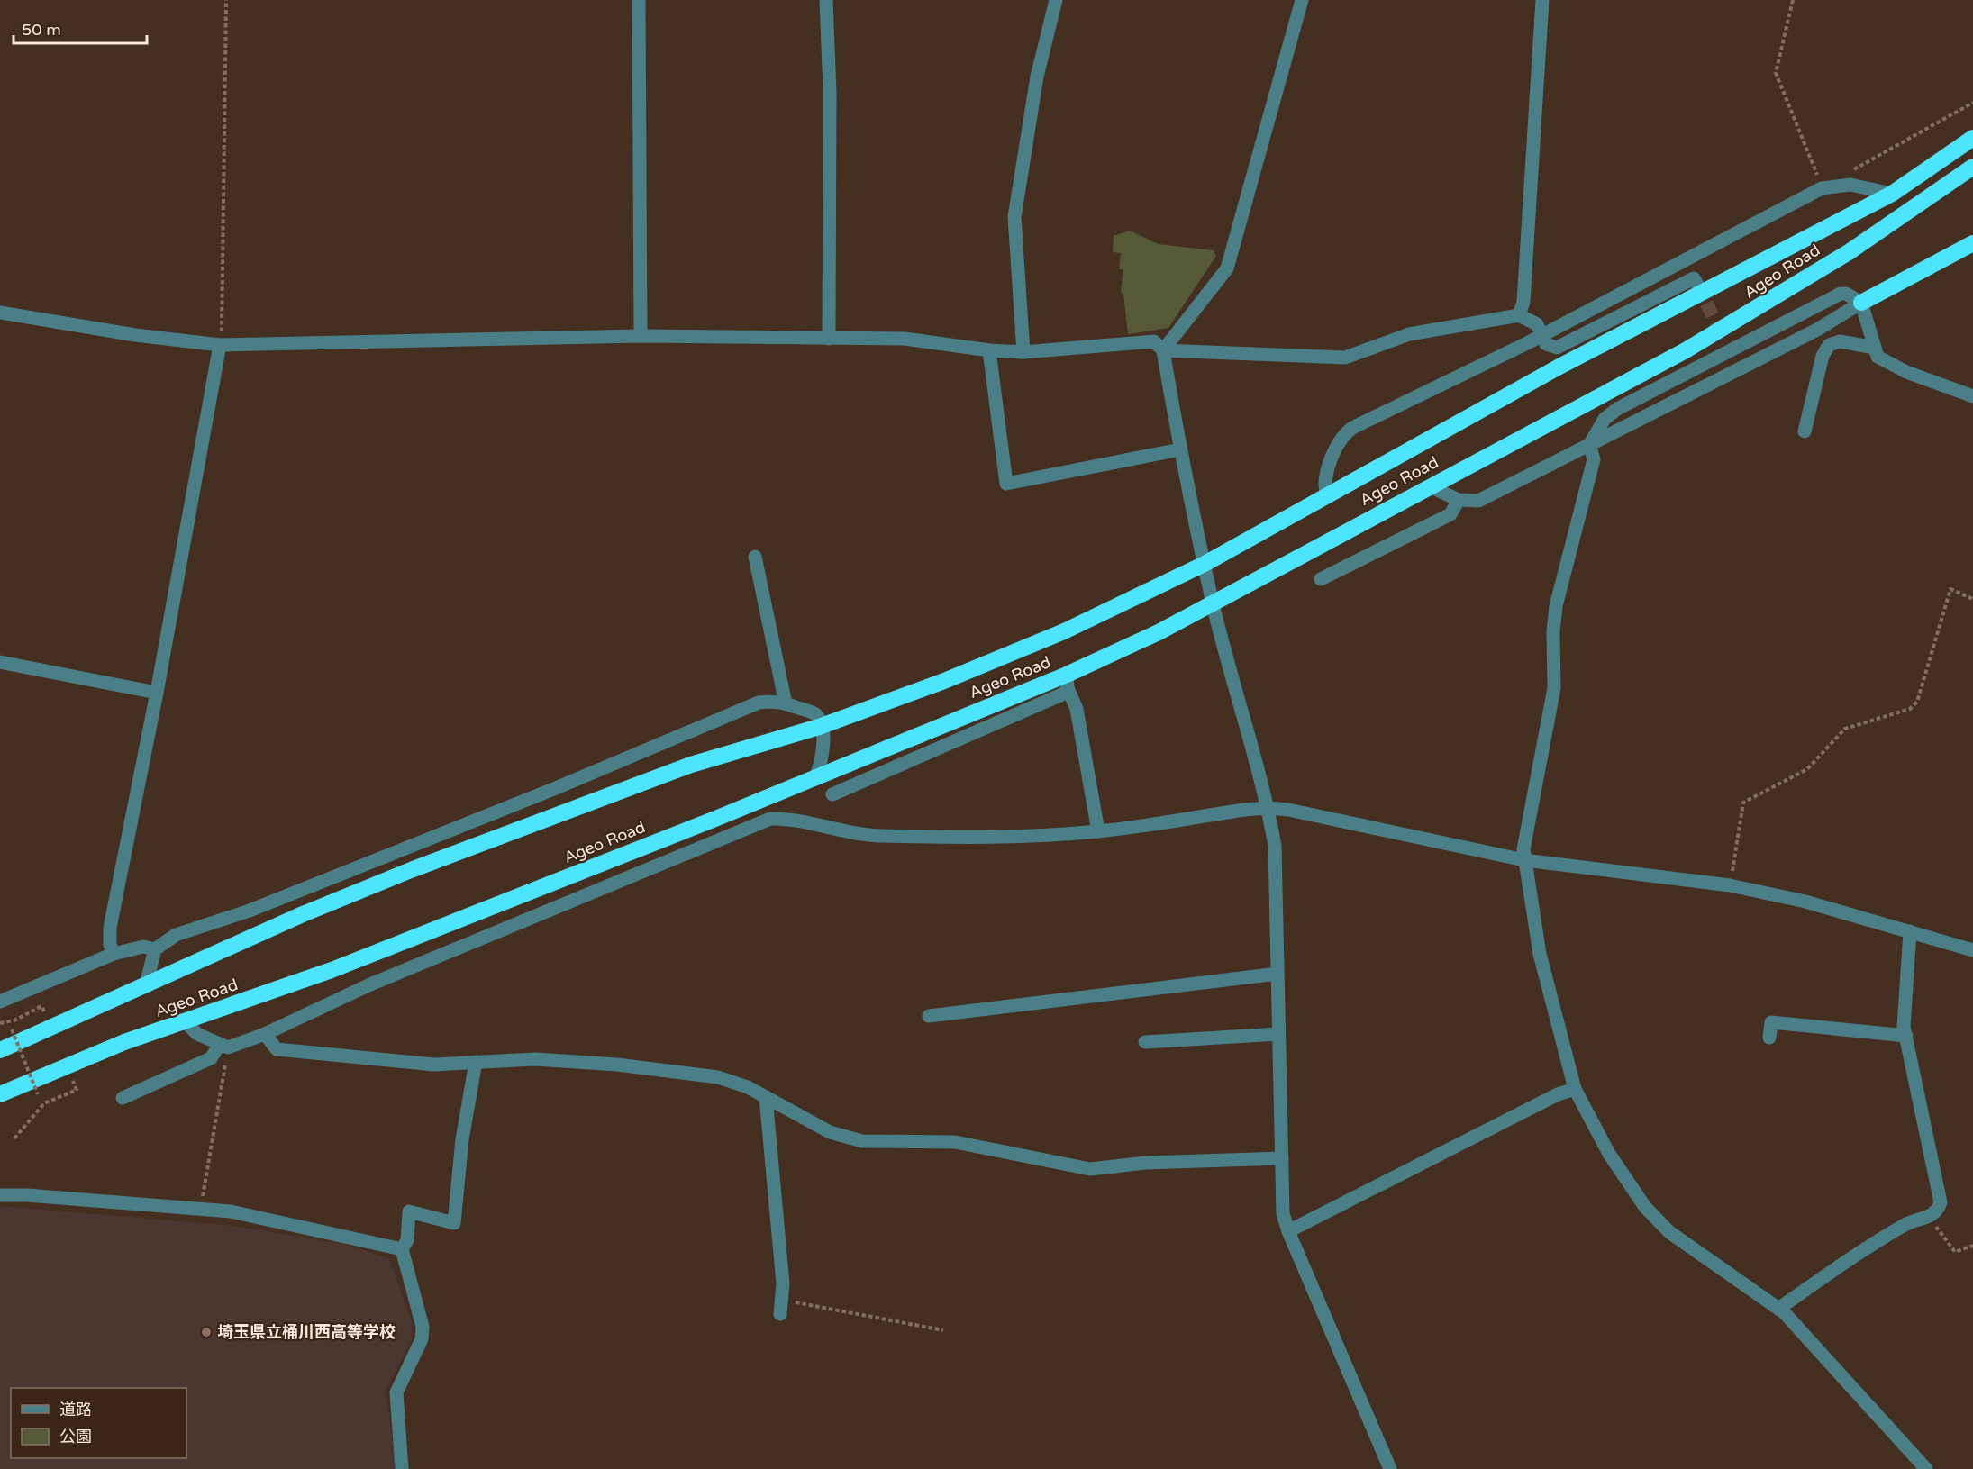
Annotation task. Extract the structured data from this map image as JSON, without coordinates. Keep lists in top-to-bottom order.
{
  "streets": {
    "highway": ["Ageo Road"]
  },
  "places": ["埼玉県立桶川西高等学校"],
  "legend": ["道路", "公園"],
  "scale_bar": "50 m"
}
